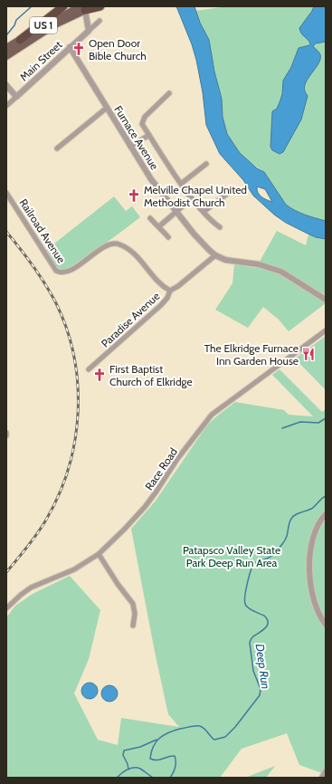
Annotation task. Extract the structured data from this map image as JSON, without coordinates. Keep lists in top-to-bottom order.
{
  "streets": {
    "main road": ["US 1"],
    "street": [
      "Main Street",
      "Furnace Avenue",
      "Railroad Avenue",
      "Paradise Avenue",
      "Race Road"
    ]
  },
  "crossings": [
    ["Main Street", "Furnace Avenue"],
    ["Furnace Avenue", "Paradise Avenue"],
    ["Railroad Avenue", "Paradise Avenue"]
  ],
  "water": ["Deep Run"],
  "parks": ["Patapsco Valley State Park Deep Run Area"],
  "places": {
    "church": ["Open Door Bible Church", "Melville Chapel United Methodist Church", "First Baptist Church of Elkridge"],
    "restaurant": ["The Elkridge Furnace Inn Garden House"]
  }
}
